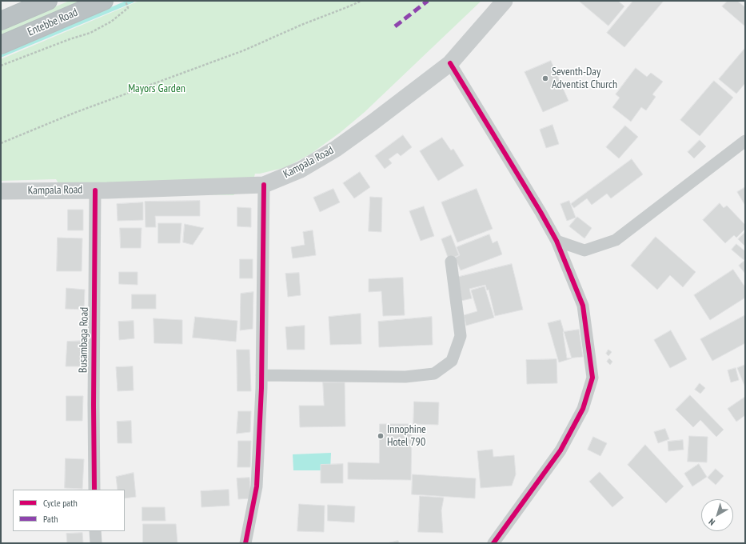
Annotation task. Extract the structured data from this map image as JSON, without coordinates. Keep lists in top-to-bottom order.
{
  "streets": {
    "highway": ["Entebbe Road"],
    "main road": ["Kampala Road"],
    "street": ["Busambaga Road"]
  },
  "crossings": [
    ["Kampala Road", "Busambaga Road"]
  ],
  "parks": ["Mayors Garden"],
  "places": ["Seventh-Day Adventist Church", "Innophine Hotel 790"],
  "legend": ["Cycle path", "Path"],
  "north": "bottom left"
}
